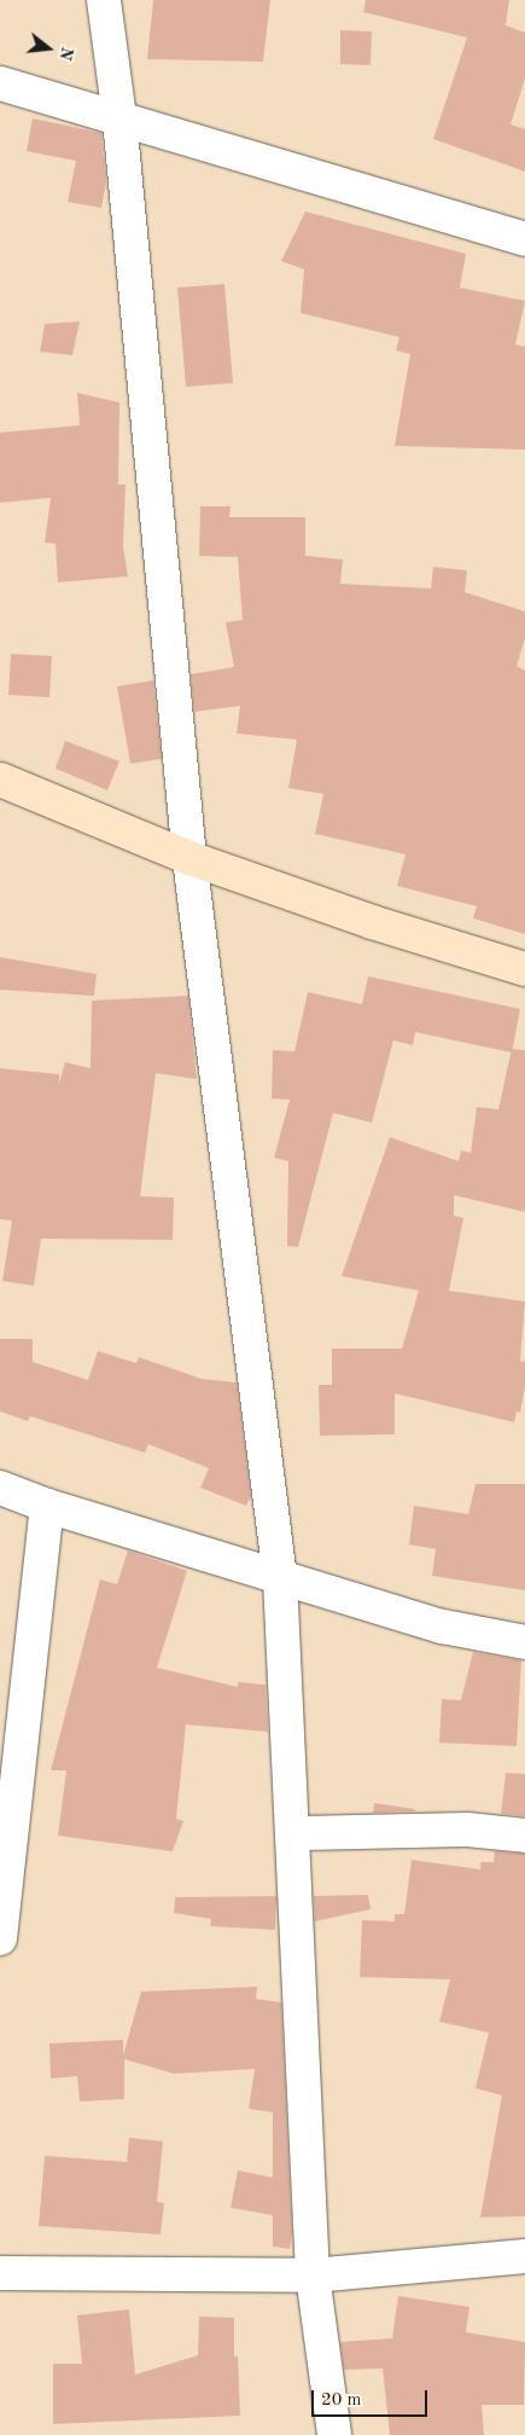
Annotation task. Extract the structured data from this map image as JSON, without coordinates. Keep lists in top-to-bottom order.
{
  "scale_bar": "20 m",
  "north": "right"
}
